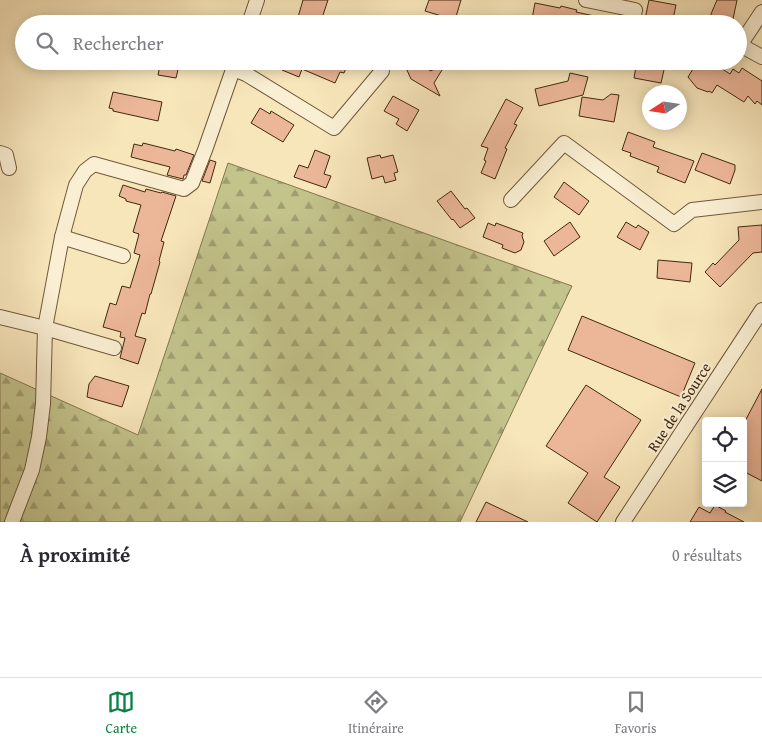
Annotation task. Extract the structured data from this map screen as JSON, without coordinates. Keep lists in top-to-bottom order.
{
  "streets": {
    "street": ["Rue de la Source"]
  },
  "north": "left",
  "page": {
    "search": "Rechercher",
    "heading": ["À proximité", "0 résultats"],
    "nav": ["Carte", "Itinéraire", "Favoris"]
  }
}
